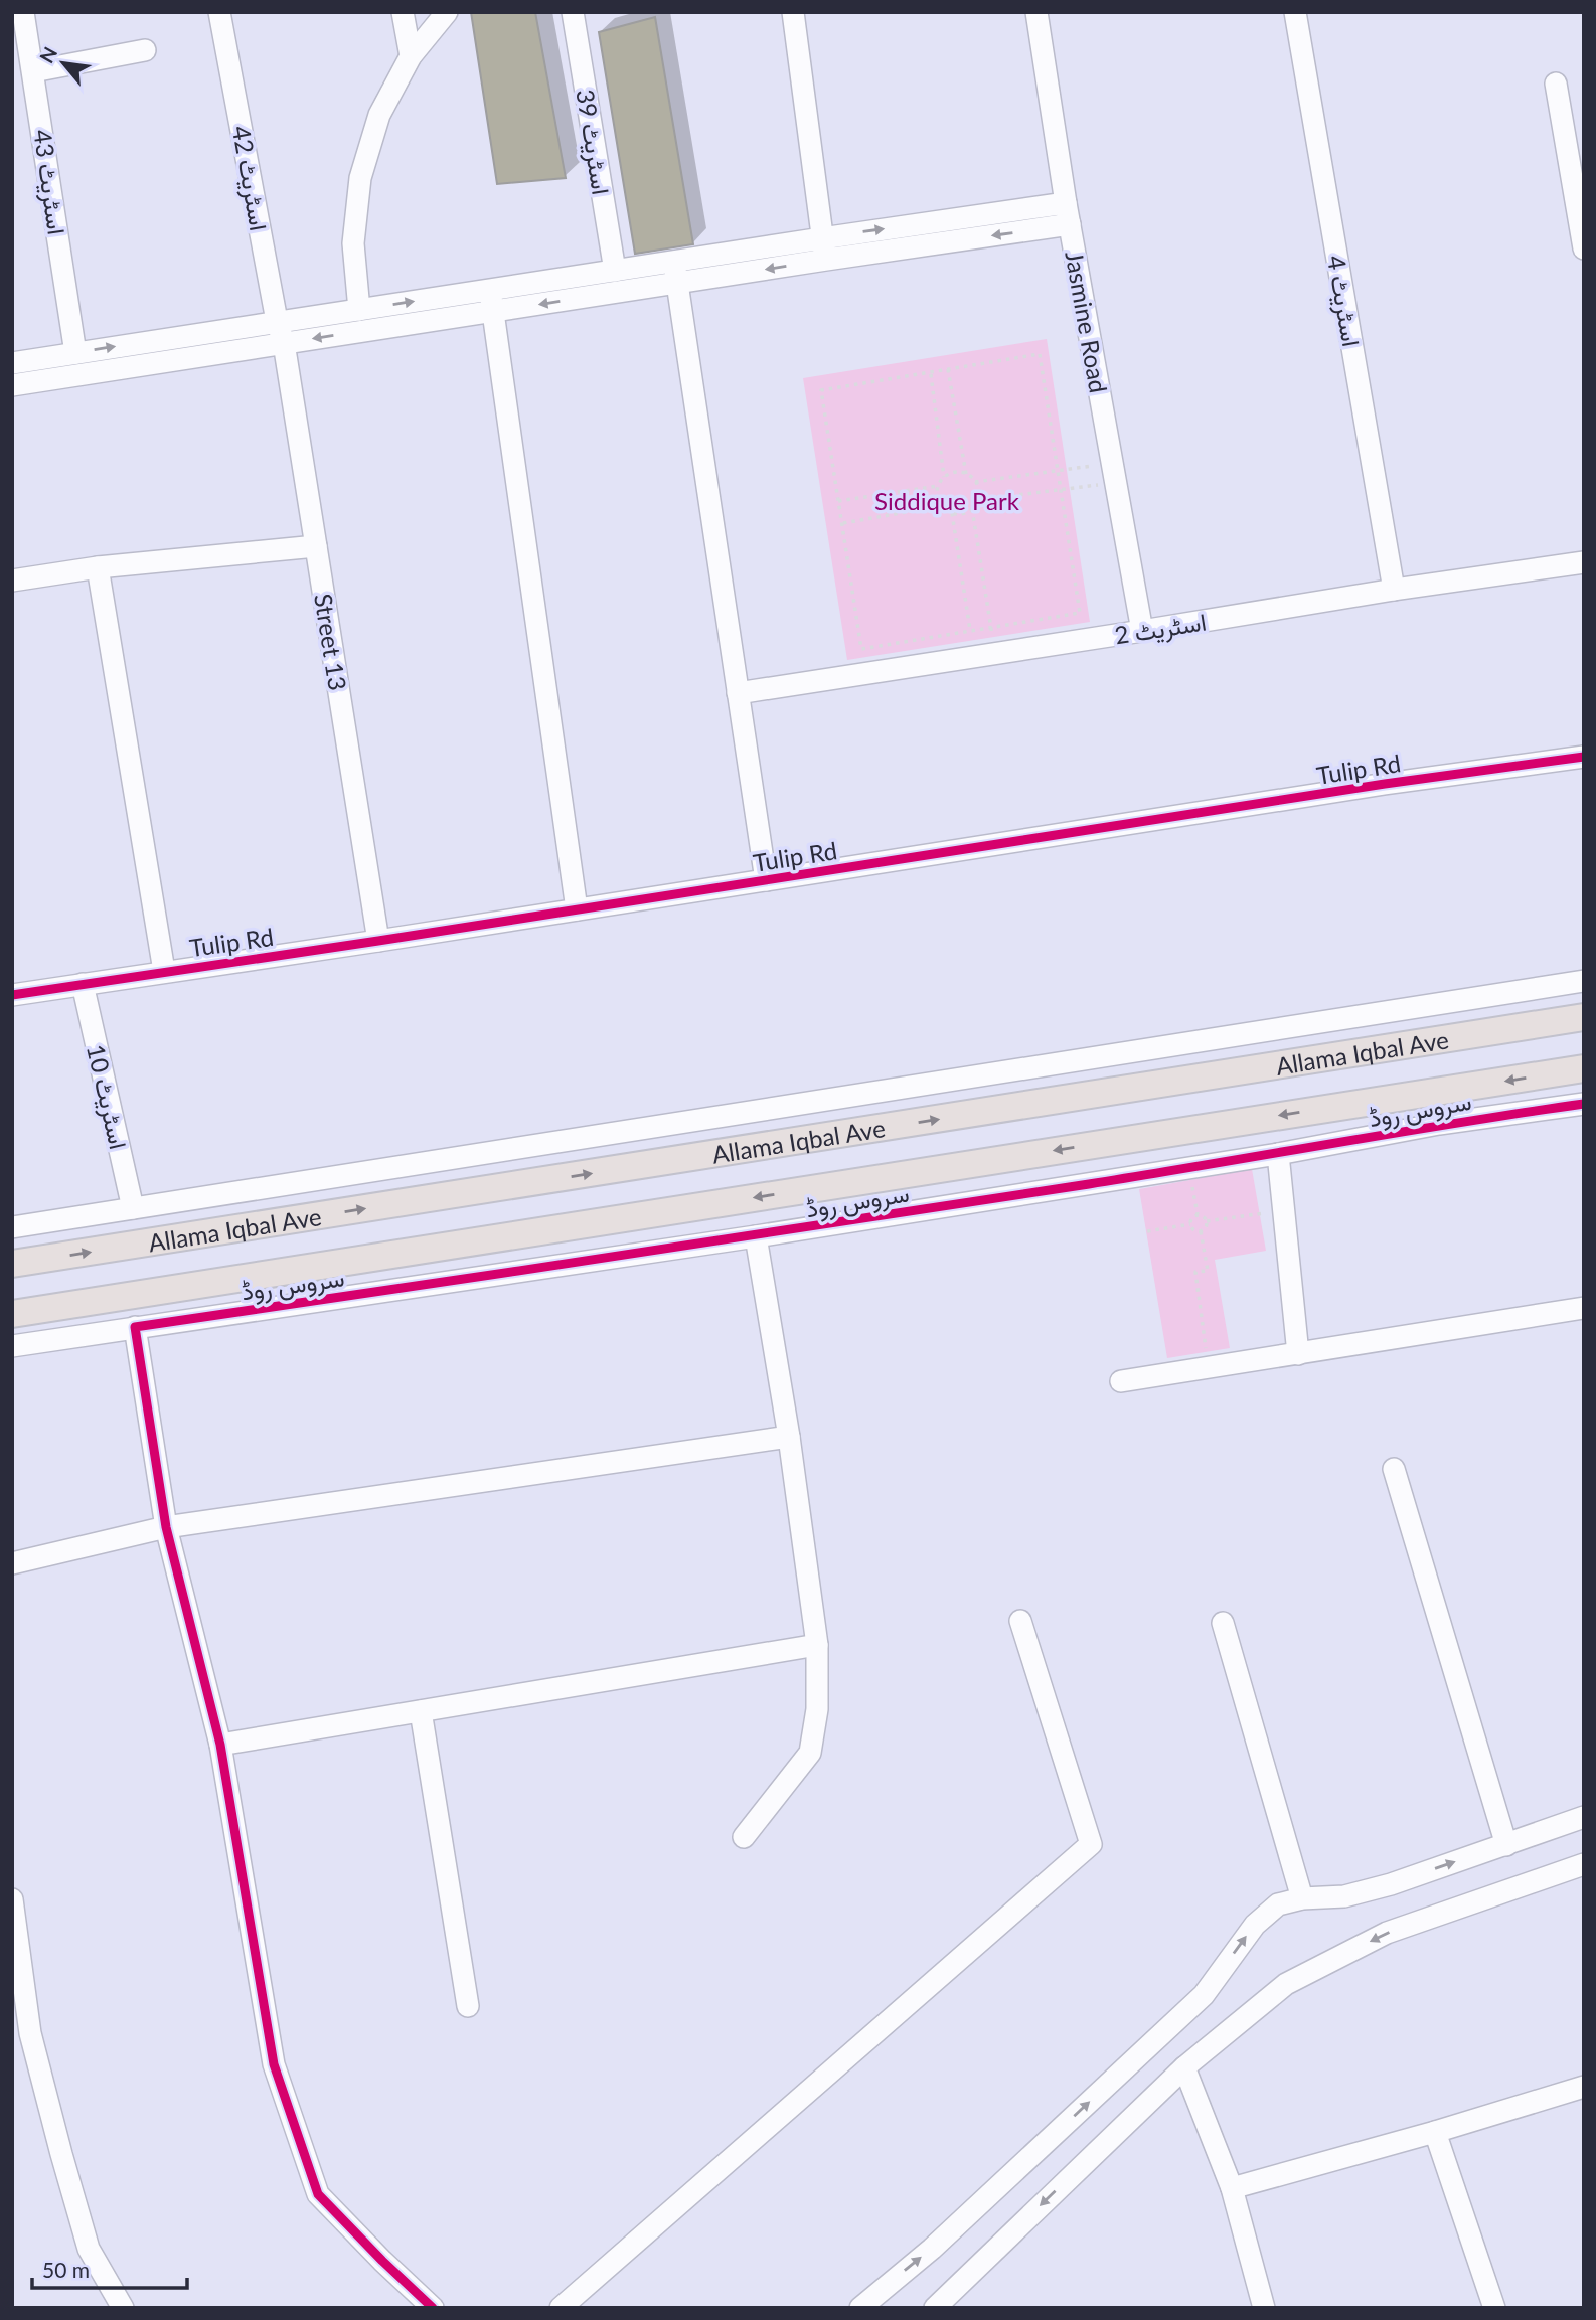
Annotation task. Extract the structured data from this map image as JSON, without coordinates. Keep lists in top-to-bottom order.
{
  "streets": {
    "main road": ["Allama Iqbal Ave"],
    "street": [
      "اسٹریٹ 39",
      "اسٹریٹ 42",
      "اسٹریٹ 43",
      "اسٹریٹ 4",
      "Jasmine Road",
      "اسٹریٹ 2",
      "Street 13",
      "Tulip Rd",
      "اسٹریٹ 10",
      "سروس روڈ"
    ]
  },
  "crossings": [
    ["اسٹریٹ 42", "Street 13"],
    ["اسٹریٹ 4", "اسٹریٹ 2"],
    ["Jasmine Road", "اسٹریٹ 2"],
    ["Street 13", "Tulip Rd"],
    ["Tulip Rd", "اسٹریٹ 10"]
  ],
  "parks": ["Siddique Park"],
  "scale_bar": "50 m",
  "north": "top left"
}
